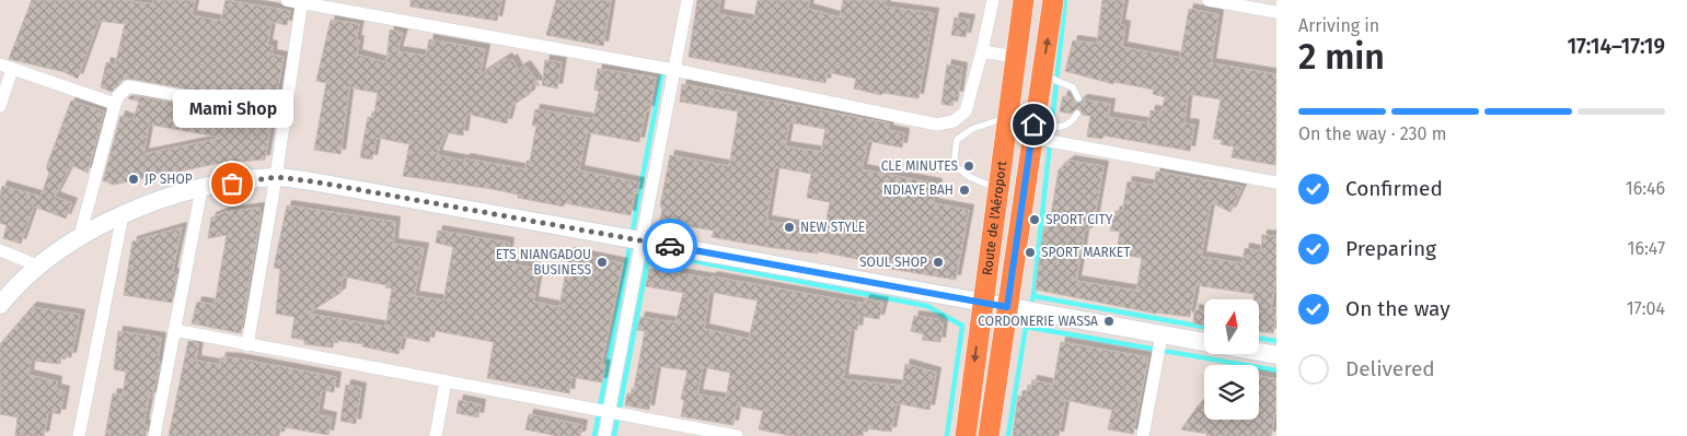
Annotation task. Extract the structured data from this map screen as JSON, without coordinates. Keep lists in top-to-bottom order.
{
  "streets": {
    "highway": ["Route de l'Aéroport"]
  },
  "places": [
    "CLE MINUTES",
    "JP SHOP",
    "Mami Shop",
    "NDIAYE BAH",
    "SPORT CITY",
    "NEW STYLE",
    "SPORT MARKET",
    "ETS NIANGADOU BUSINESS",
    "SOUL SHOP",
    "CORDONERIE WASSA"
  ],
  "north": "top",
  "page": {
    "heading": ["2 min", "Arriving in", "17:14–17:19"],
    "bubble": "Mami Shop",
    "bar": "On the way · 230 m",
    "list": [
      ["Confirmed", "16:46"],
      ["Preparing", "16:47"],
      ["On the way", "17:04"],
      "Delivered"
    ]
  }
}
